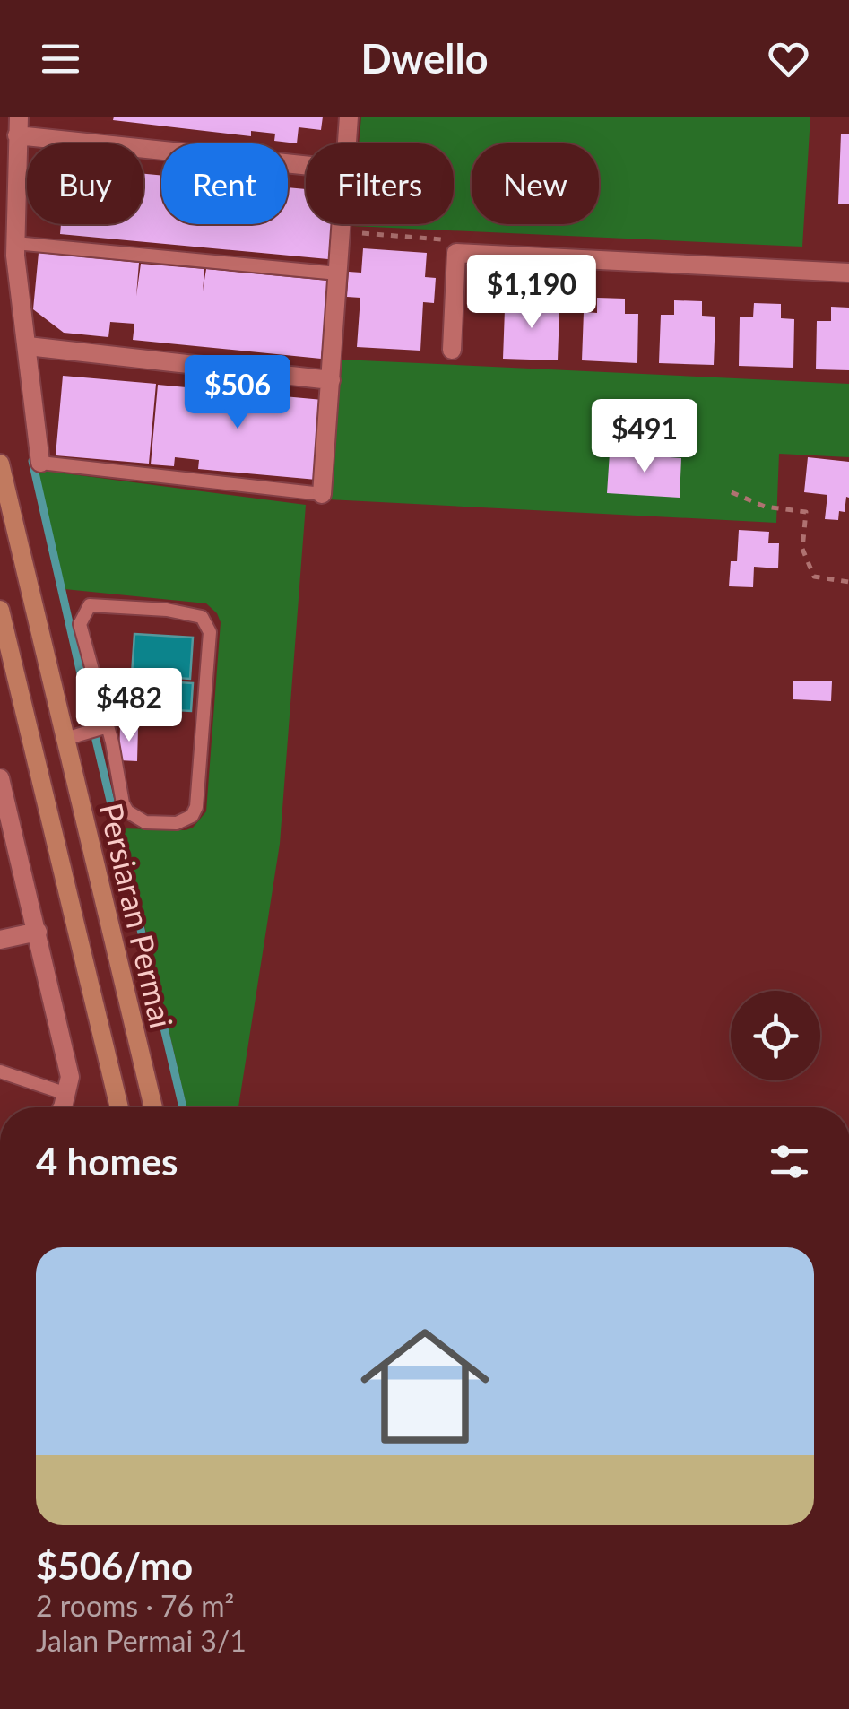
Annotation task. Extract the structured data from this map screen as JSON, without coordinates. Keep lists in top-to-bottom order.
{
  "streets": {
    "street": ["Persiaran Permai"]
  },
  "page": {
    "header": "Dwello",
    "chip": [
      "Buy",
      "Rent",
      "Filters",
      "New"
    ],
    "price": [
      "$1,190",
      "$506",
      "$491",
      "$482"
    ],
    "heading": "4 homes",
    "list": [
      {
        "name": "$506/mo",
        "note": "2 rooms · 76 m² · Jalan Permai 3/1"
      }
    ]
  }
}
